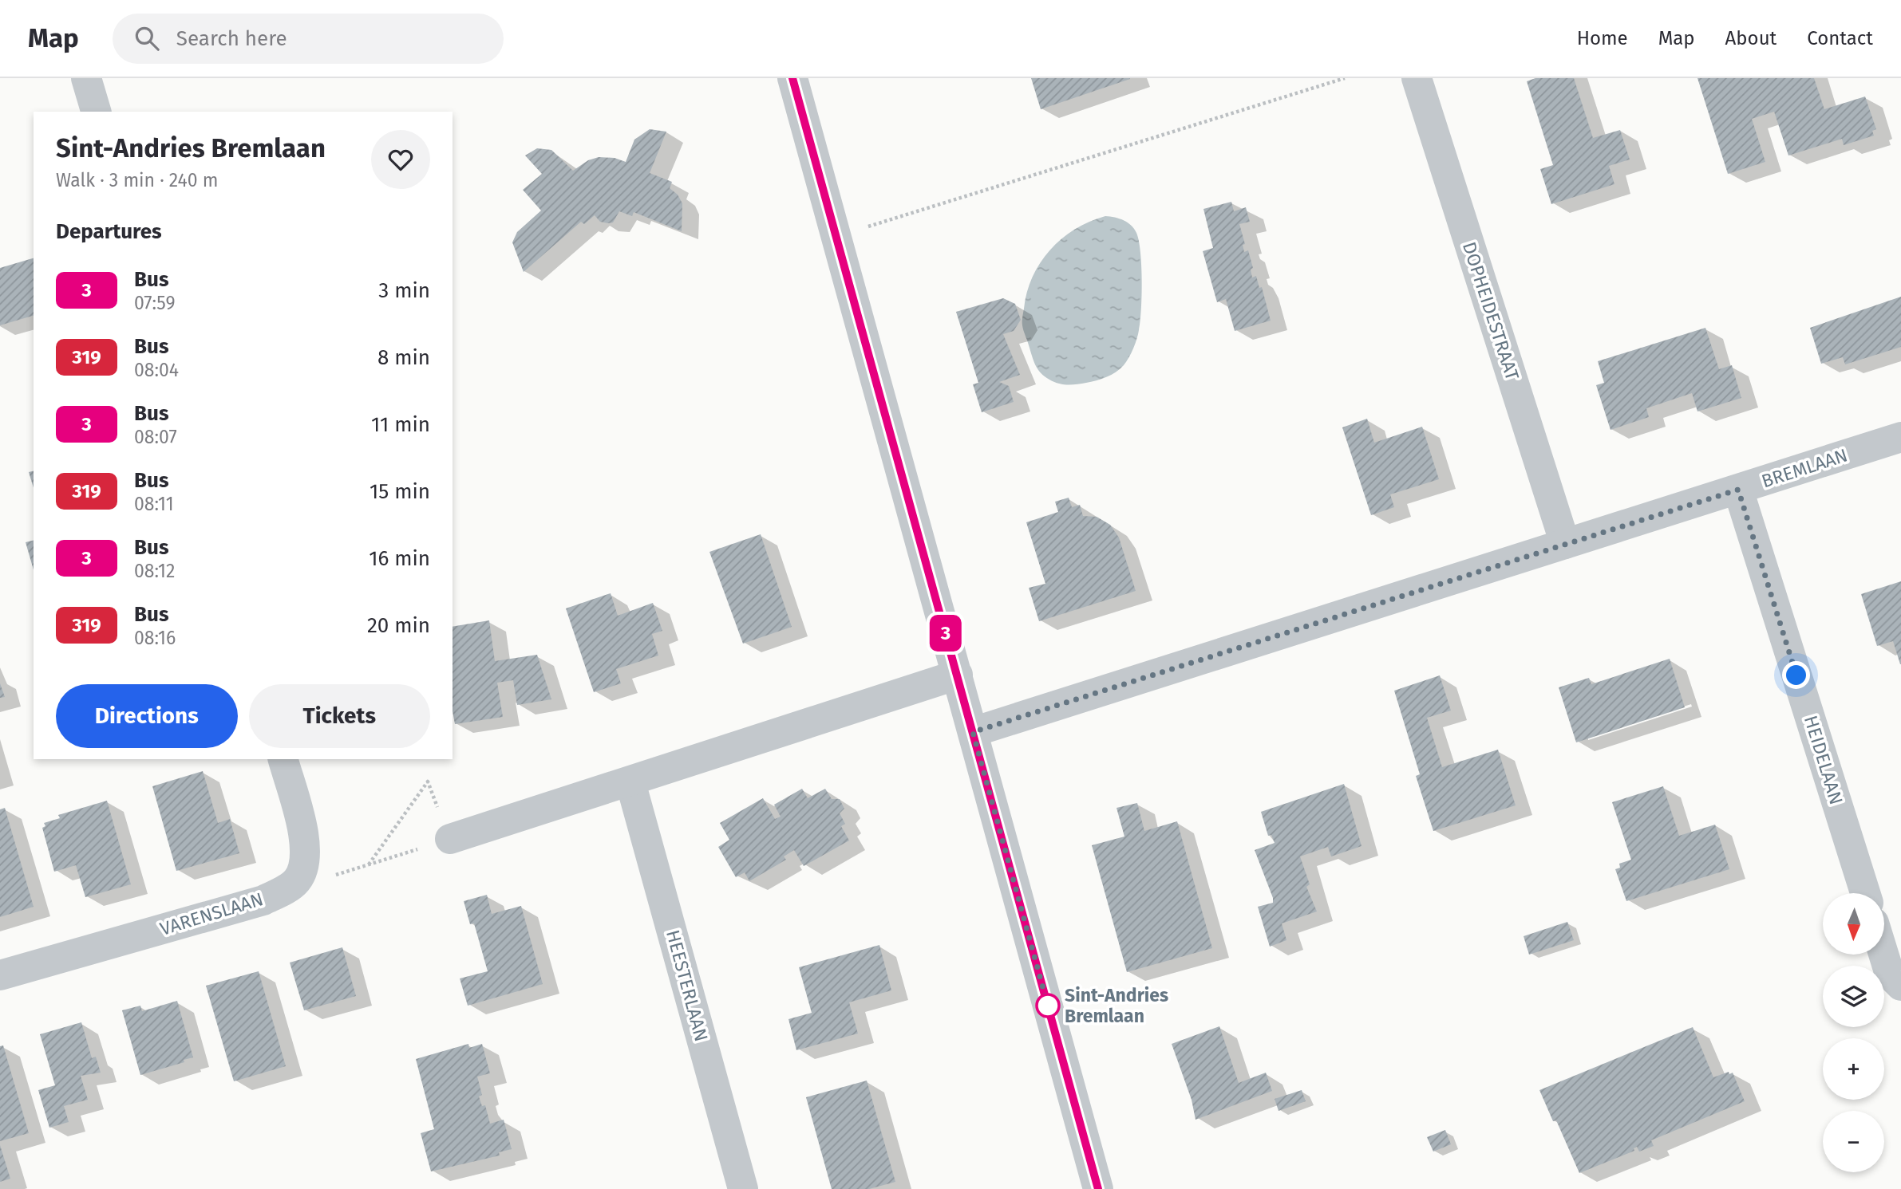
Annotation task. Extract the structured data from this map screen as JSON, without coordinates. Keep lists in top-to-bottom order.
{
  "streets": {
    "street": [
      "DOPHEIDESTRAAT",
      "BREMLAAN",
      "HEIDELAAN",
      "VARENSLAAN",
      "HEESTERLAAN"
    ]
  },
  "crossings": [
    ["DOPHEIDESTRAAT", "BREMLAAN"],
    ["BREMLAAN", "HEIDELAAN"]
  ],
  "places": ["Sint-Andries Bremlaan"],
  "lines": ["bus line 3"],
  "north": "bottom",
  "page": {
    "header": "Map",
    "search": "Search here",
    "nav": [
      "Home",
      "Map",
      "About",
      "Contact"
    ],
    "on_map": "3",
    "heading": [
      ["Sint-Andries Bremlaan", "Walk · 3 min · 240 m"],
      "Departures"
    ],
    "list": [
      {
        "mark": "3",
        "name": "Bus",
        "note": "07:59",
        "value": "3 min"
      },
      {
        "mark": "319",
        "name": "Bus",
        "note": "08:04",
        "value": "8 min"
      },
      {
        "mark": "3",
        "name": "Bus",
        "note": "08:07",
        "value": "11 min"
      },
      {
        "mark": "319",
        "name": "Bus",
        "note": "08:11",
        "value": "15 min"
      },
      {
        "mark": "3",
        "name": "Bus",
        "note": "08:12",
        "value": "16 min"
      },
      {
        "mark": "319",
        "name": "Bus",
        "note": "08:16",
        "value": "20 min"
      }
    ],
    "buttons": ["Directions", "Tickets"],
    "map_buttons": ["+", "−"]
  }
}
